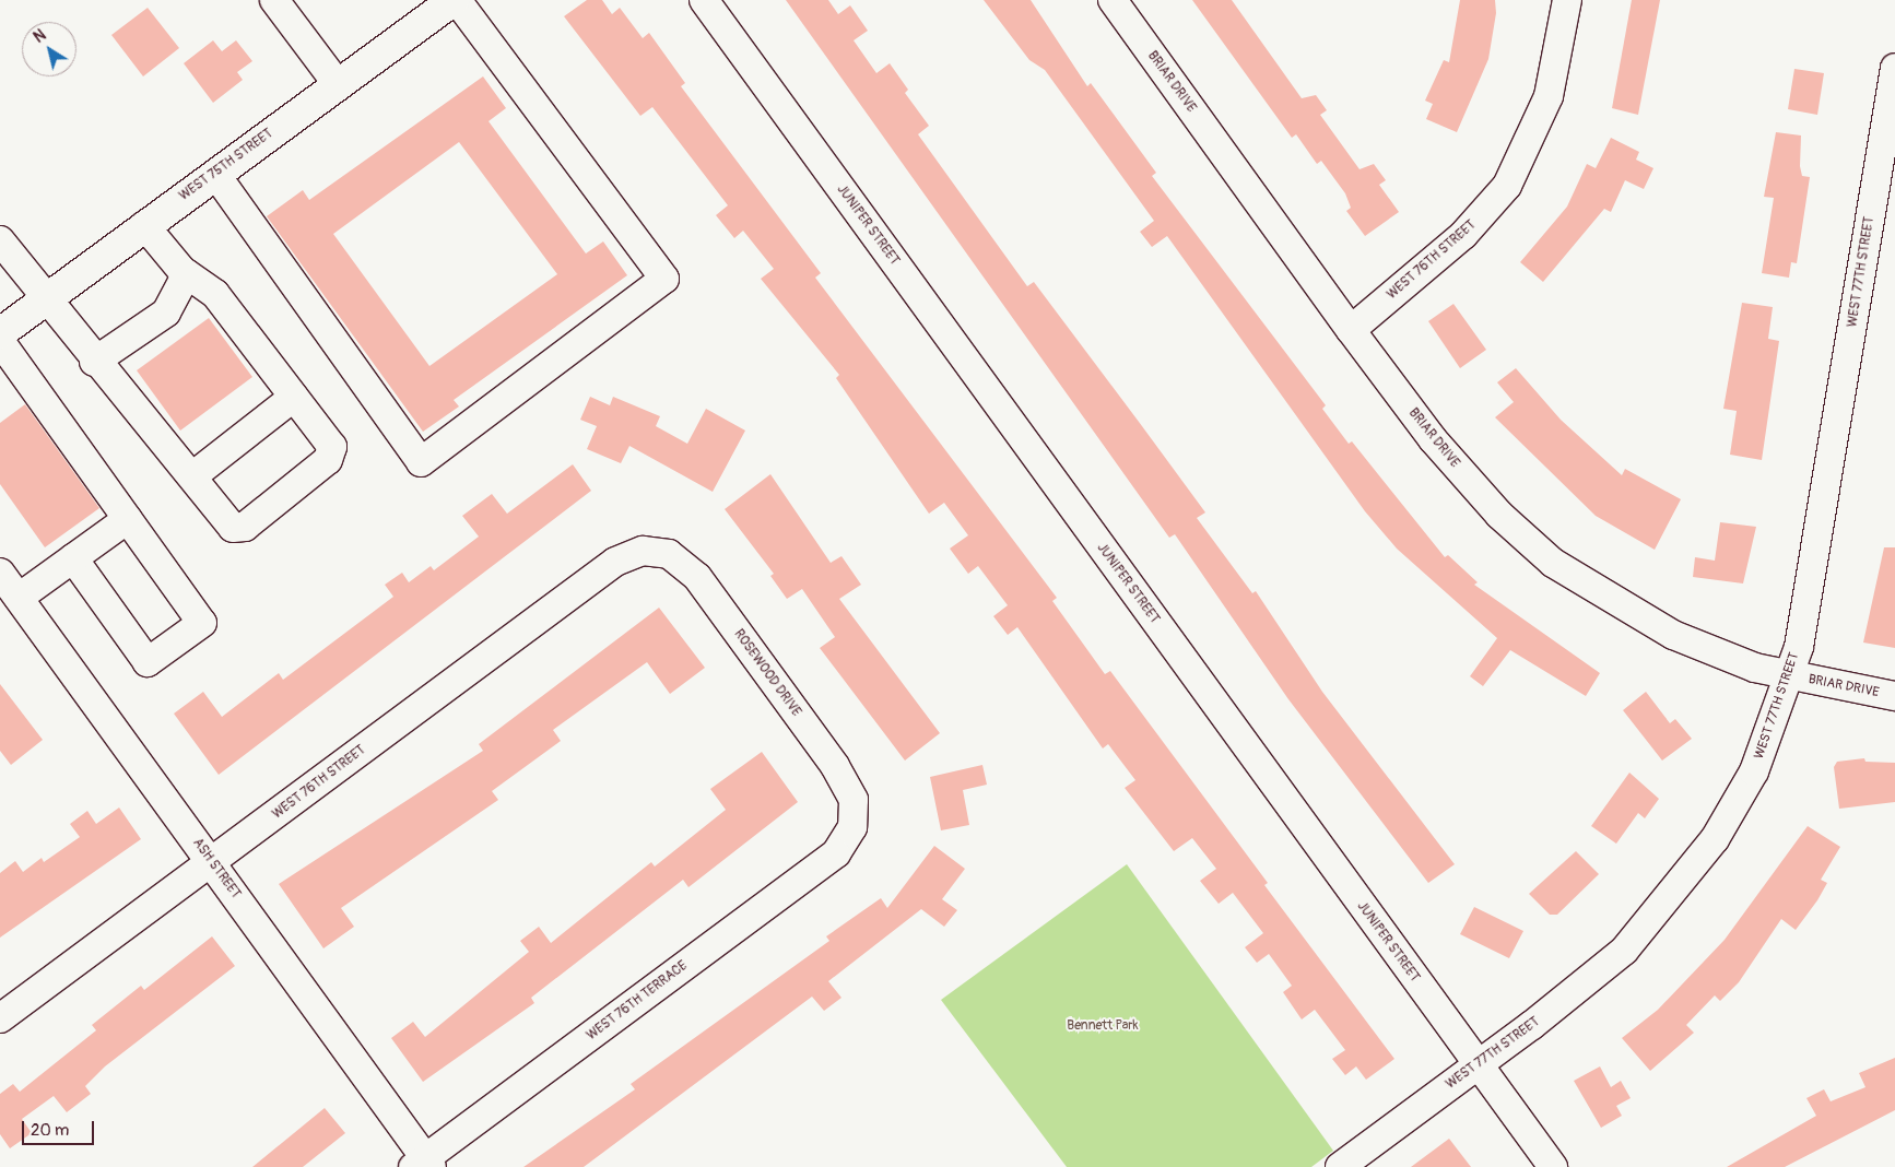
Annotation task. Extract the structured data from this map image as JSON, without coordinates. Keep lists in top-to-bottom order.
{
  "streets": {
    "main road": ["WEST 75TH STREET"],
    "street": [
      "BRIAR DRIVE",
      "JUNIPER STREET",
      "WEST 76TH STREET",
      "WEST 77TH STREET",
      "ROSEWOOD DRIVE",
      "ASH STREET",
      "WEST 76TH TERRACE"
    ]
  },
  "crossings": [
    ["BRIAR DRIVE", "WEST 76TH STREET"],
    ["BRIAR DRIVE", "WEST 77TH STREET"],
    ["JUNIPER STREET", "WEST 77TH STREET"],
    ["WEST 76TH STREET", "ROSEWOOD DRIVE"],
    ["WEST 76TH STREET", "ASH STREET"],
    ["ROSEWOOD DRIVE", "WEST 76TH TERRACE"],
    ["ASH STREET", "WEST 76TH TERRACE"]
  ],
  "parks": ["Bennett Park"],
  "scale_bar": "20 m",
  "north": "top left"
}
